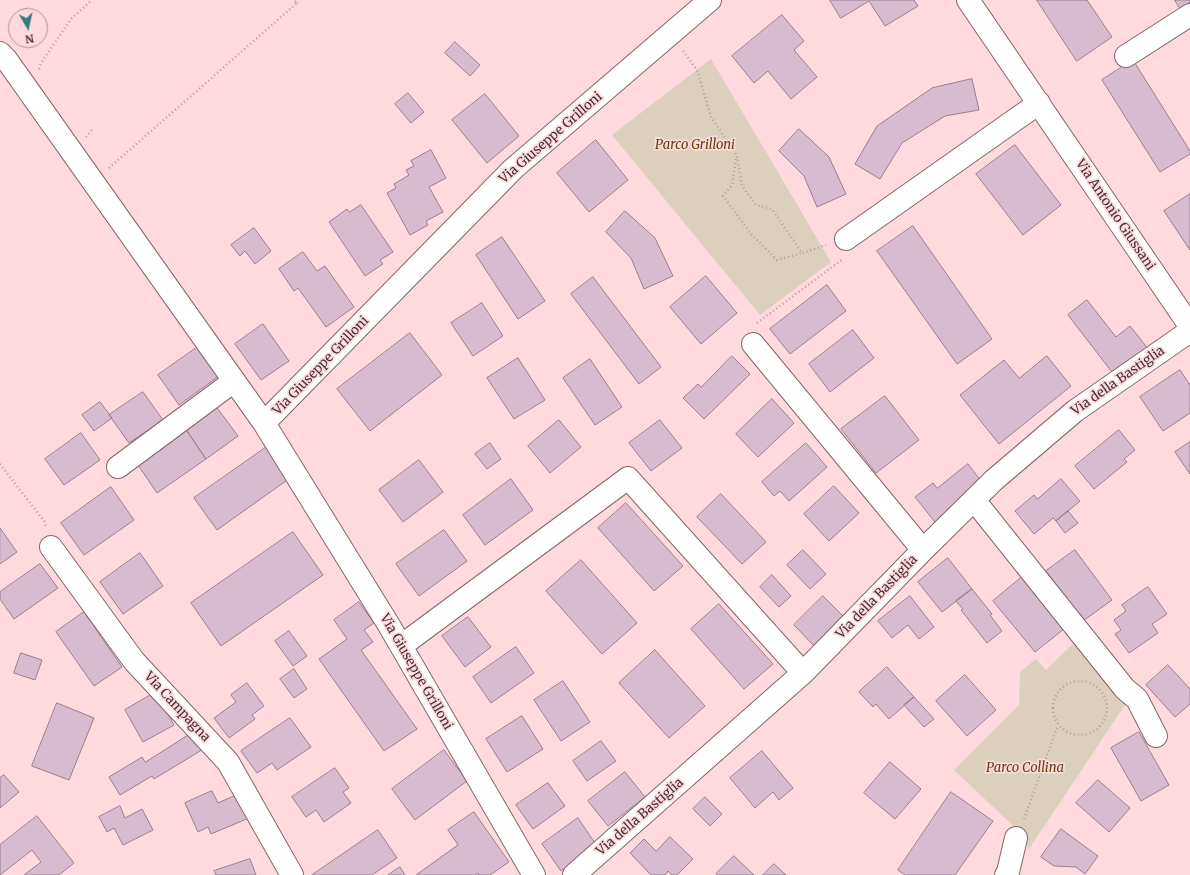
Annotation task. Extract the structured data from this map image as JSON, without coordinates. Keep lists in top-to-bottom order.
{
  "streets": {
    "street": [
      "Via Giuseppe Grilloni",
      "Via Antonio Giussani",
      "Via della Bastiglia",
      "Via Campagna"
    ]
  },
  "crossings": [
    ["Via Antonio Giussani", "Via della Bastiglia"]
  ],
  "parks": ["Parco Grilloni", "Parco Collina"],
  "north": "bottom"
}
